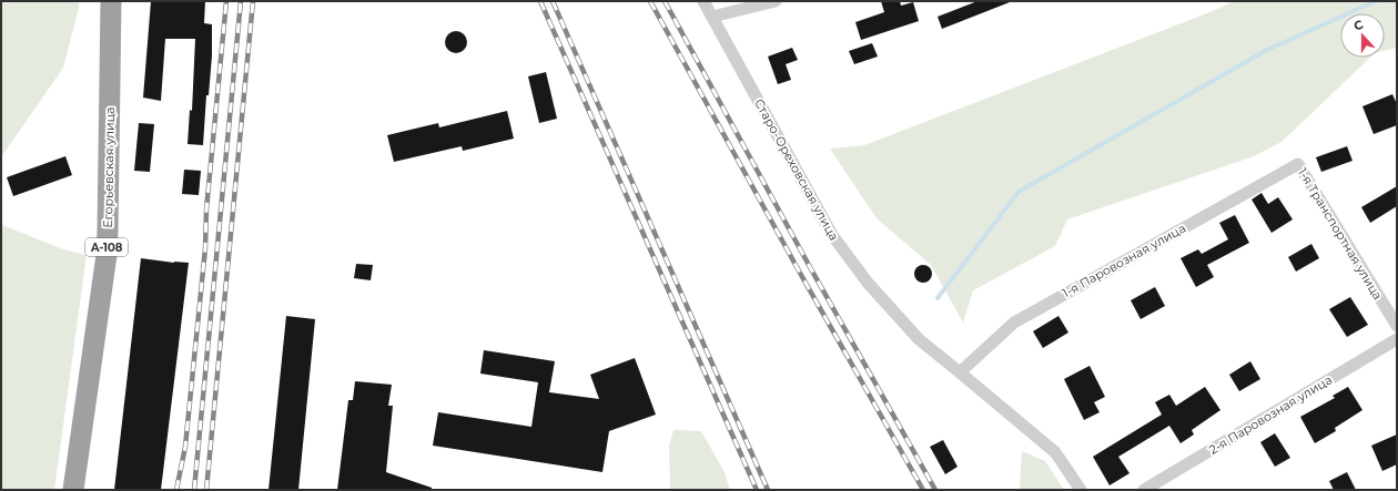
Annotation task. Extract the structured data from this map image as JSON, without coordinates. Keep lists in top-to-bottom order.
{
  "streets": {
    "highway": ["Егорьевская улица", "А-108"],
    "street": [
      "Старо-Ореховская улица",
      "1-я Транспортная улица",
      "1-я Паровозная улица",
      "2-я Паровозная улица"
    ]
  },
  "crossings": [
    ["Старо-Ореховская улица", "1-я Паровозная улица"],
    ["1-я Транспортная улица", "1-я Паровозная улица"]
  ],
  "north": "top"
}
